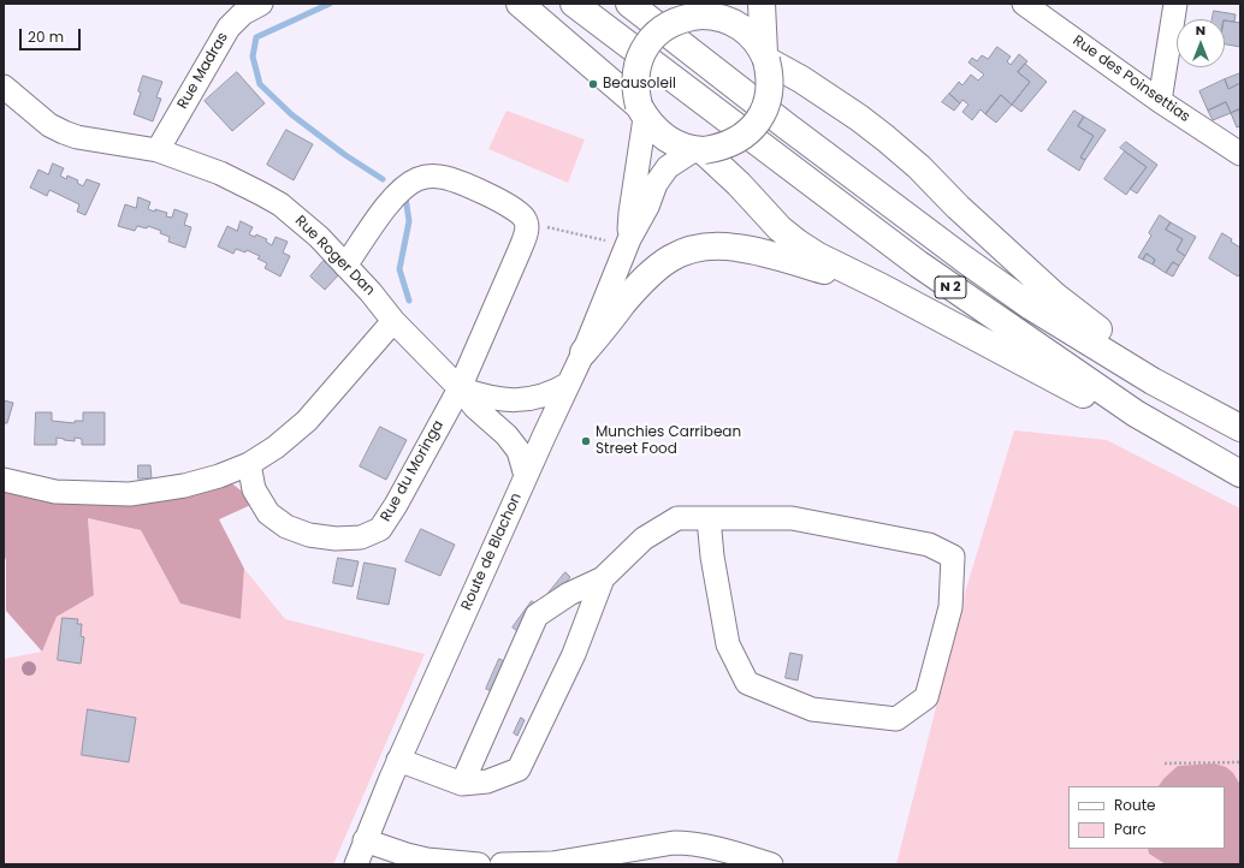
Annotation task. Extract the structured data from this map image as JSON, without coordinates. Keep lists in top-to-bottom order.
{
  "streets": {
    "main road": ["N 2"],
    "street": [
      "Rue Madras",
      "Rue des Poinsettias",
      "Rue Roger Dan",
      "Rue du Moringa",
      "Route de Blachon"
    ]
  },
  "crossings": [
    ["Rue Madras", "Rue Roger Dan"],
    ["Rue Roger Dan", "Rue du Moringa"],
    ["Rue Roger Dan", "Route de Blachon"]
  ],
  "places": ["Beausoleil", "Munchies Carribean Street Food"],
  "legend": ["Route", "Parc"],
  "scale_bar": "20 m",
  "north": "top"
}
